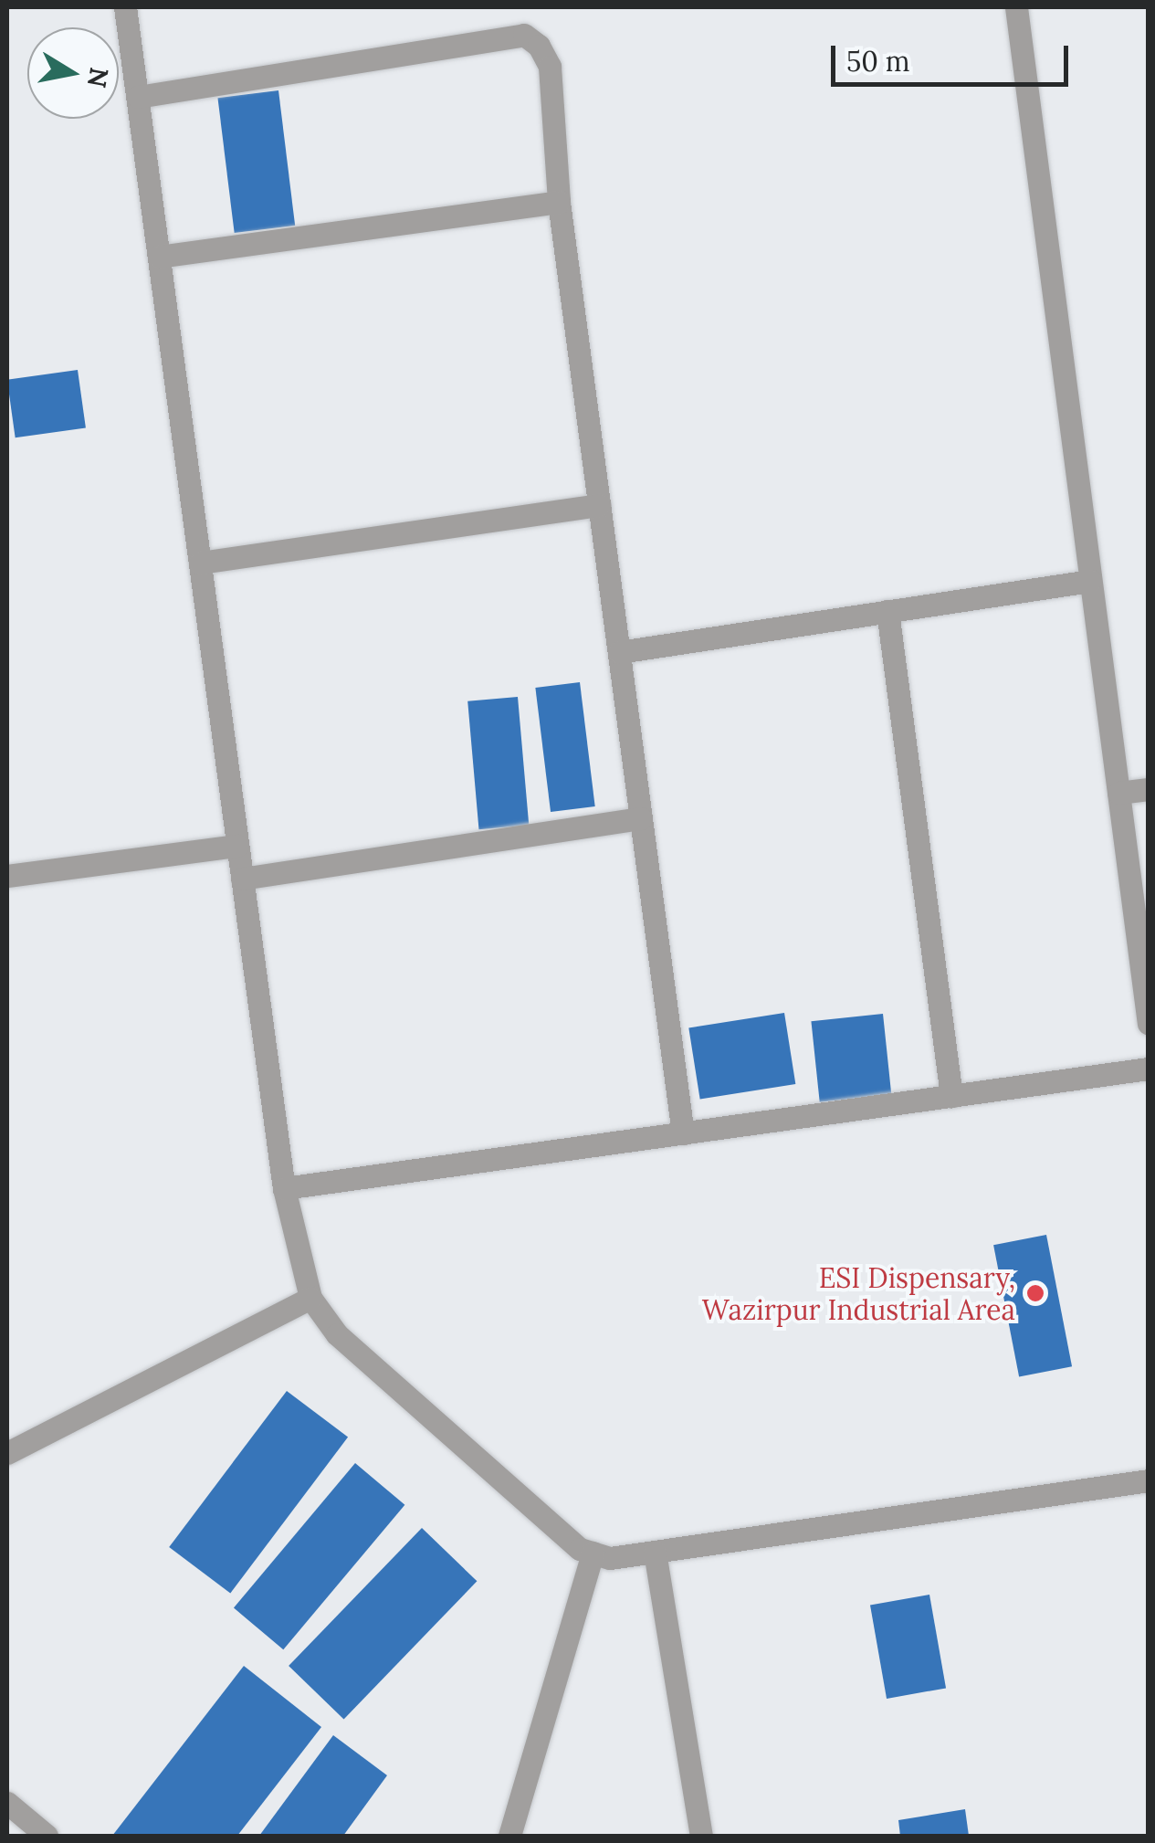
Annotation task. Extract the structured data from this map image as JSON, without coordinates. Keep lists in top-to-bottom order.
{
  "places": ["ESI Dispensary, Wazirpur Industrial Area"],
  "scale_bar": "50 m",
  "north": "right"
}
